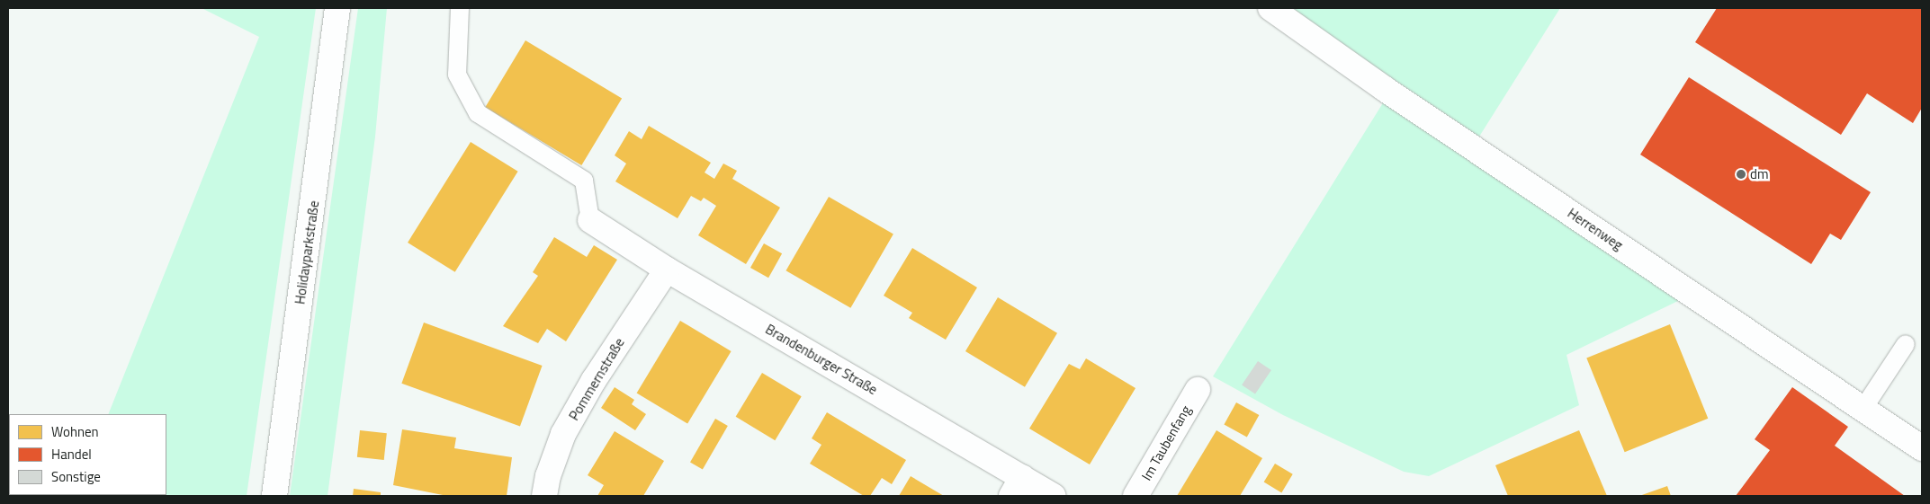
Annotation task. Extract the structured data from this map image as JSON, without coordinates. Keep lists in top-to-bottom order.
{
  "streets": {
    "street": [
      "Herrenweg",
      "Holidayparkstraße",
      "Brandenburger Straße",
      "Pommernstraße",
      "Im Taubenfang"
    ]
  },
  "crossings": [
    ["Brandenburger Straße", "Pommernstraße"]
  ],
  "places": ["dm"],
  "legend": ["Wohnen", "Handel", "Sonstige"]
}
